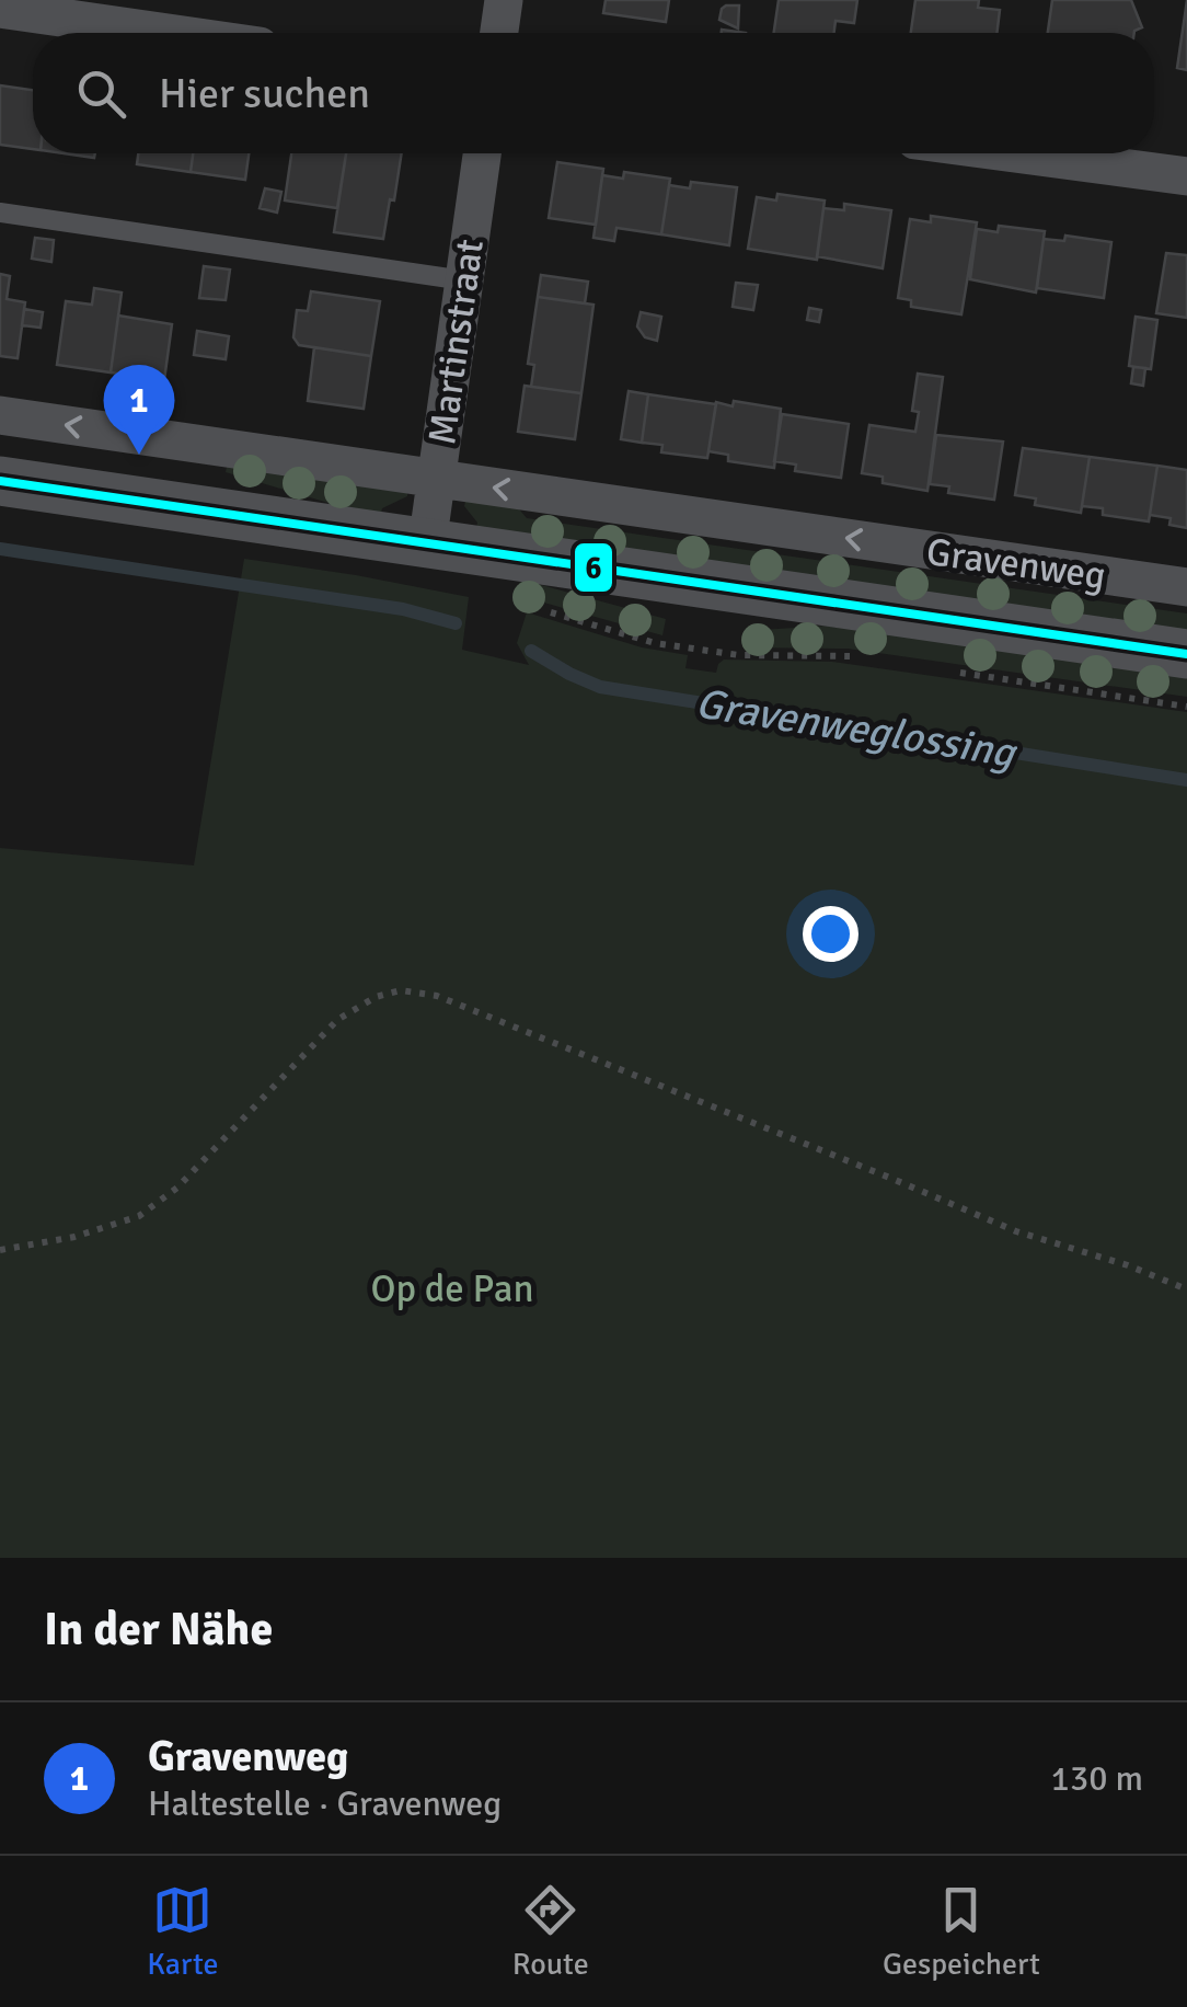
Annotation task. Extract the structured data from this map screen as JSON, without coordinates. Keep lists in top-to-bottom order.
{
  "streets": {
    "street": ["Martinstraat", "Gravenweg"]
  },
  "crossings": [
    ["Martinstraat", "Gravenweg"]
  ],
  "water": ["Gravenweglossing"],
  "parks": ["Op de Pan"],
  "lines": ["transit line 6"],
  "page": {
    "search": "Hier suchen",
    "pins": "1",
    "heading": "In der Nähe",
    "list": [
      {
        "mark": "1",
        "name": "Gravenweg",
        "note": "Haltestelle · Gravenweg",
        "value": "130 m"
      }
    ],
    "nav": ["Karte", "Route", "Gespeichert"]
  }
}
